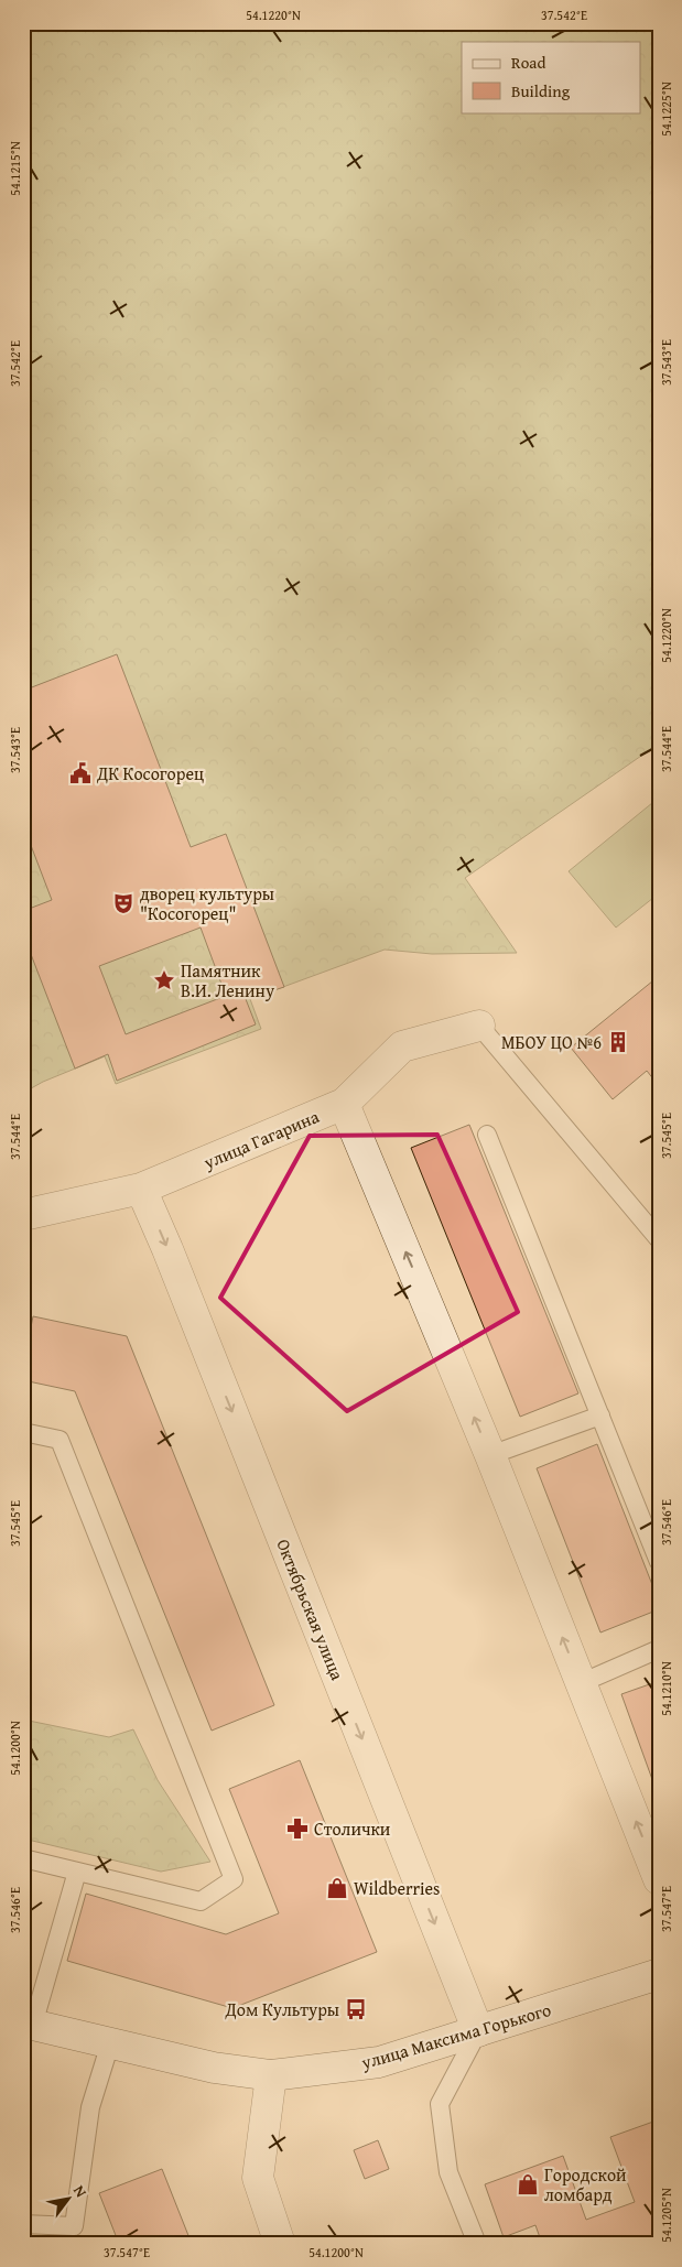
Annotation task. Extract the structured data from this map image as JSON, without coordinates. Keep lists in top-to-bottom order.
{
  "streets": {
    "street": ["улица Гагарина", "Октябрьская улица", "улица Максима Горького"]
  },
  "crossings": [
    ["улица Гагарина", "Октябрьская улица"],
    ["Октябрьская улица", "улица Максима Горького"]
  ],
  "places": {
    "public building": ["ДК Косогорец"],
    "theatre": ["дворец культуры \"Косогорец\""],
    "place": ["Памятник В.И. Ленину"],
    "building": ["МБОУ ЦО №6"],
    "pharmacy": ["Столички"],
    "shop": ["Wildberries", "Городской ломбард"],
    "bus stop": ["Дом Культуры"]
  },
  "legend": ["Road", "Building"],
  "north": "top right",
  "coordinates": [
    "54.1220°N",
    "37.542°E",
    "54.1225°N",
    "54.1215°N",
    "37.543°E",
    "37.544°E",
    "37.545°E",
    "37.546°E",
    "54.1210°N",
    "54.1200°N",
    "37.547°E",
    "54.1205°N"
  ]
}
